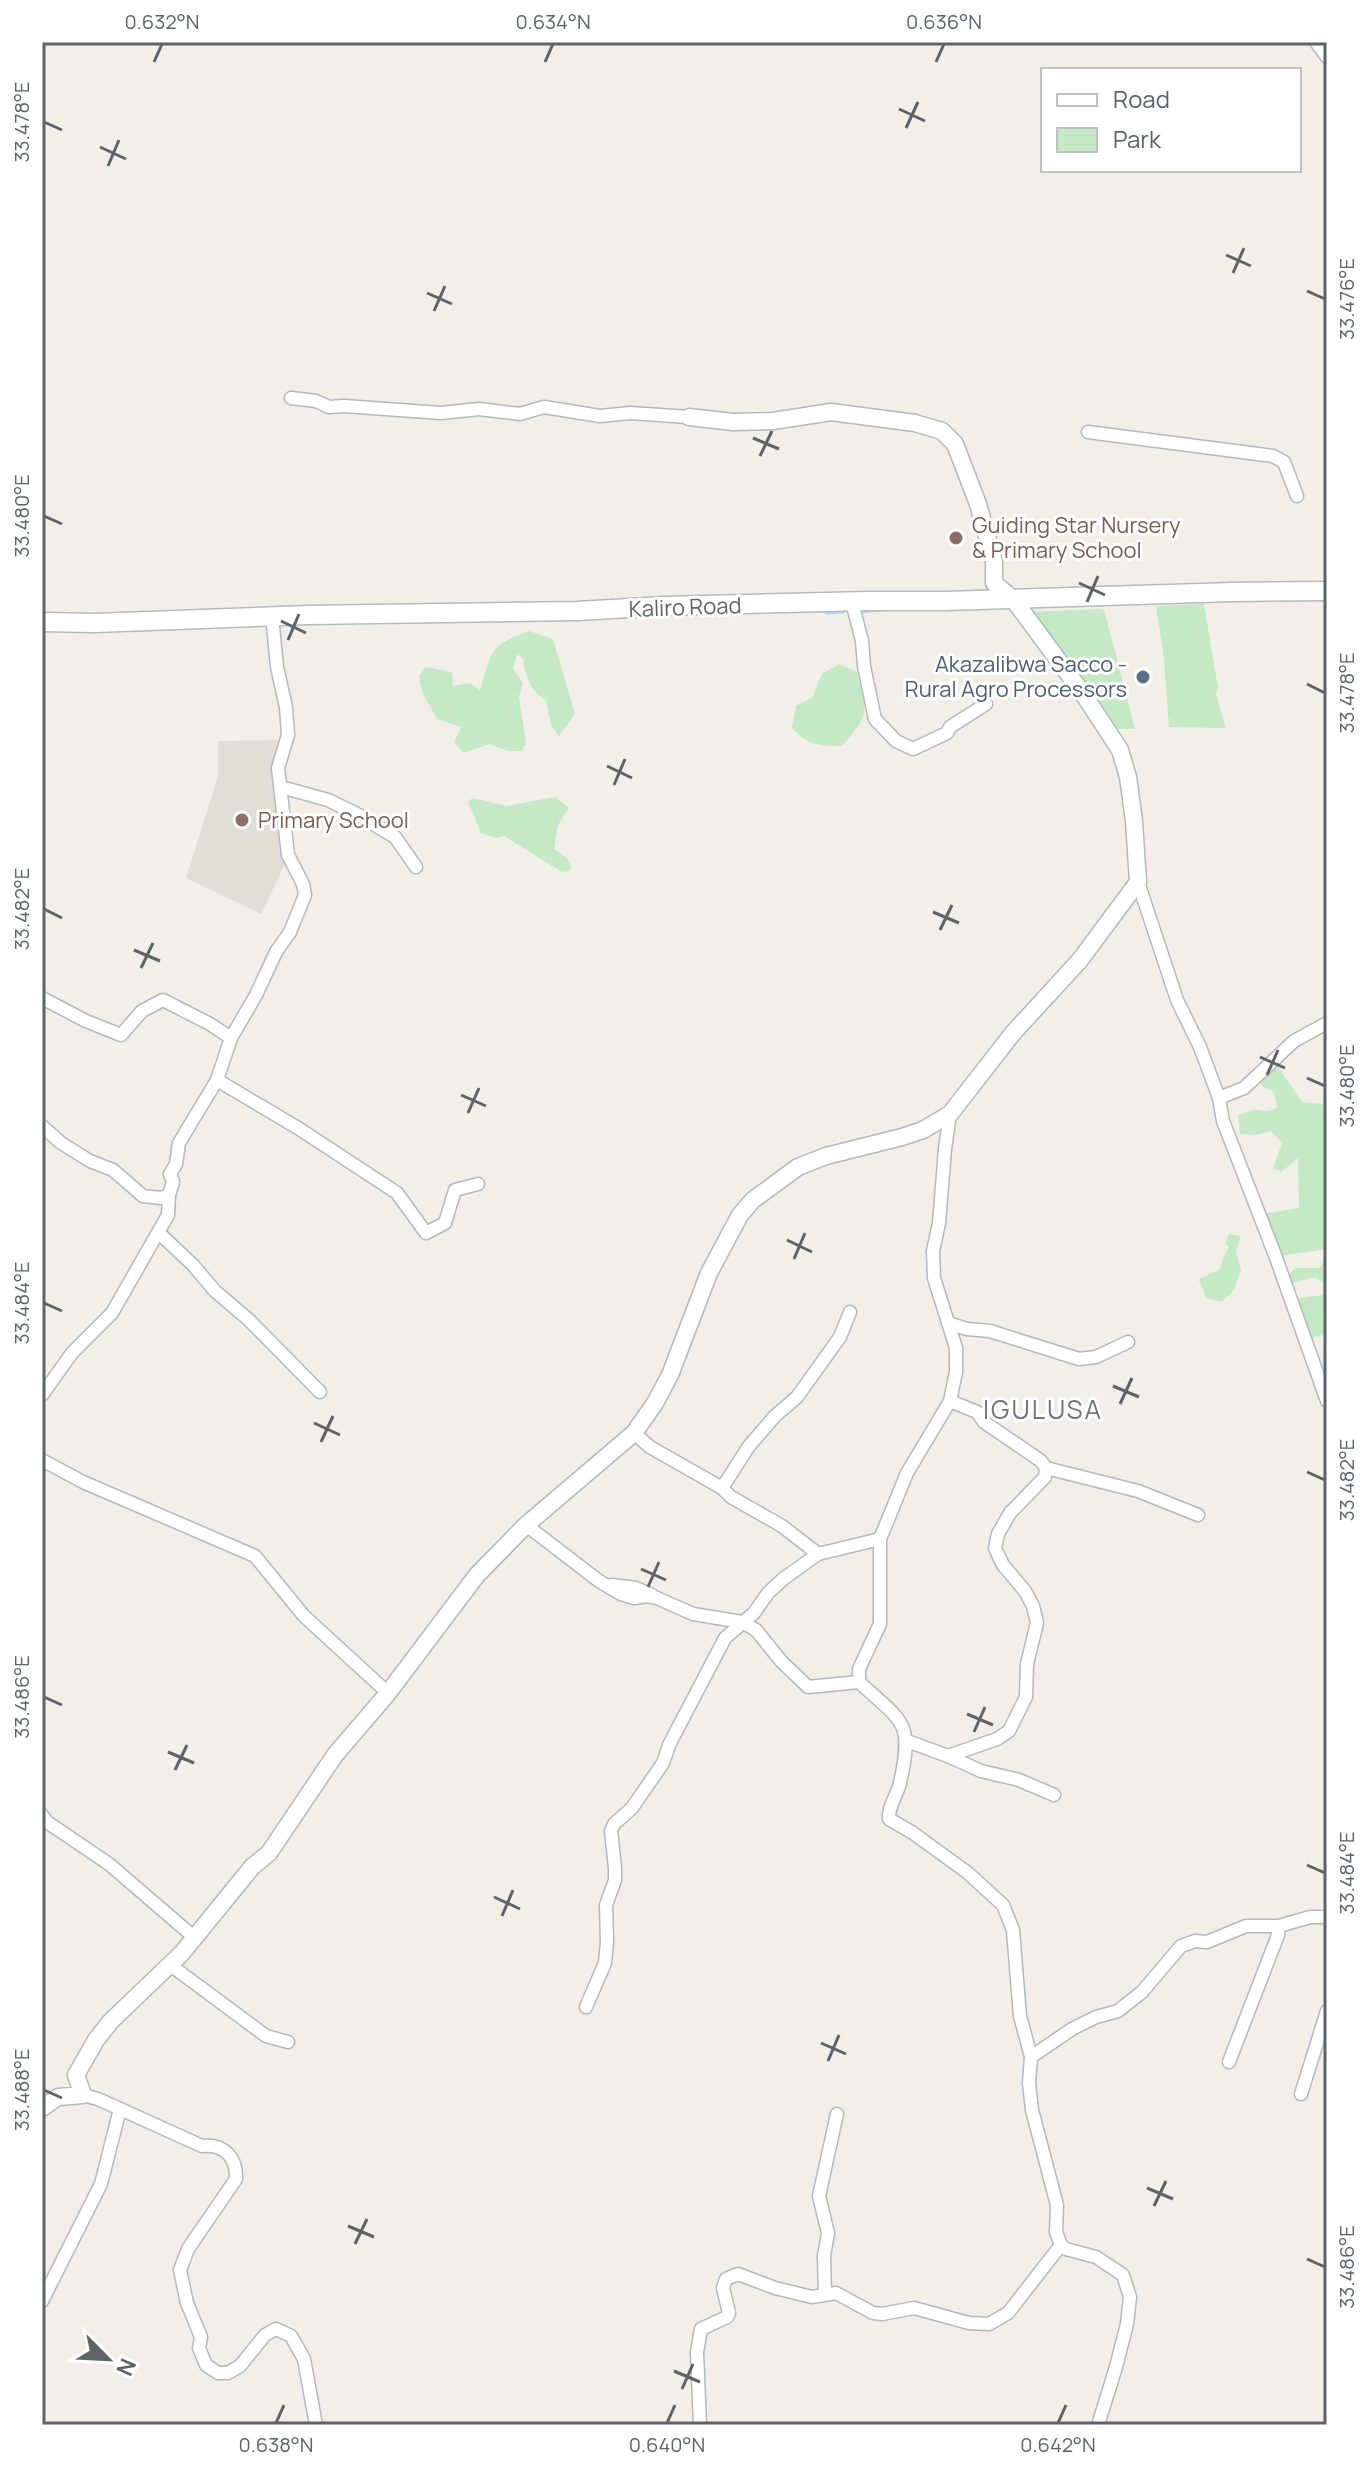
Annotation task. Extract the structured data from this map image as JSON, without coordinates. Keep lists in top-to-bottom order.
{
  "streets": {
    "main road": ["Kaliro Road"]
  },
  "districts": ["IGULUSA"],
  "places": ["Guiding Star Nursery & Primary School", "Akazalibwa Sacco - Rural Agro Processors", "Primary School"],
  "legend": ["Road", "Park"],
  "north": "bottom right",
  "coordinates": [
    "0.632°N",
    "0.634°N",
    "0.636°N",
    "33.478°E",
    "33.476°E",
    "33.480°E",
    "33.482°E",
    "33.484°E",
    "33.486°E",
    "33.488°E",
    "0.638°N",
    "0.640°N",
    "0.642°N"
  ]
}
